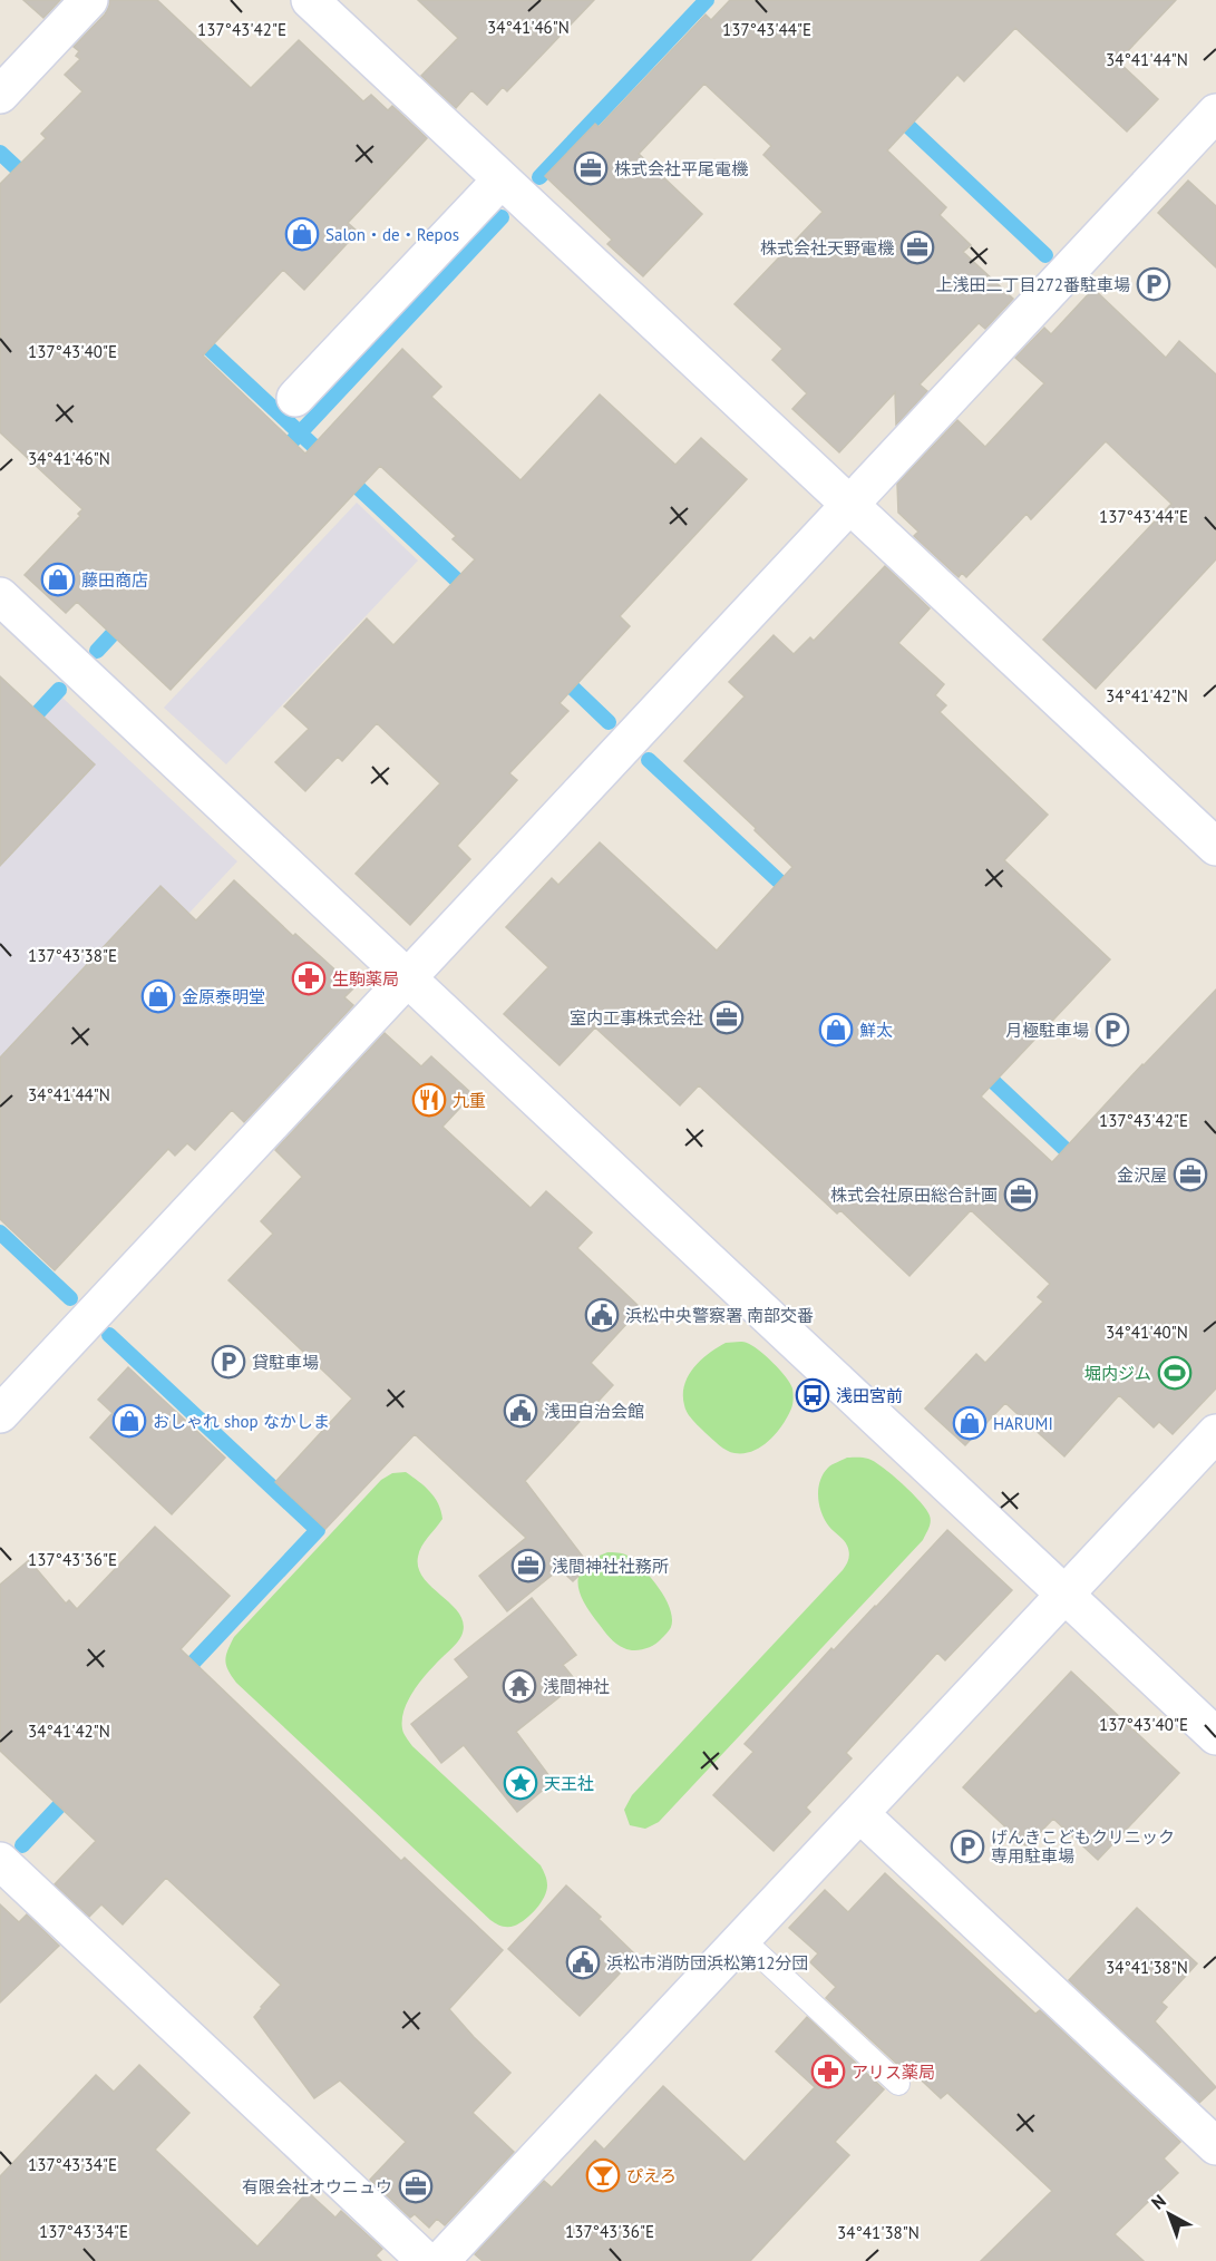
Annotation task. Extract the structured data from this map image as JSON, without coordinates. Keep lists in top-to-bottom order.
{
  "places": {
    "office": [
      "株式会社平尾電機",
      "株式会社天野電機",
      "室内工事株式会社",
      "金沢屋",
      "株式会社原田総合計画",
      "浅間神社社務所",
      "有限会社オウニュウ"
    ],
    "shop": [
      "Salon・de・Repos",
      "藤田商店",
      "金原泰明堂",
      "鮮太",
      "おしゃれ shop なかしま",
      "HARUMI"
    ],
    "parking": [
      "上浅田二丁目272番駐車場",
      "月極駐車場",
      "貸駐車場",
      "げんきこどもクリニック 専用駐車場"
    ],
    "pharmacy": ["生駒薬局", "アリス薬局"],
    "restaurant": ["九重"],
    "public building": ["浜松中央警察署 南部交番", "浅田自治会館", "浜松市消防団浜松第12分団"],
    "sports": ["堀内ジム"],
    "bus stop": ["浅田宮前"],
    "temple": ["浅間神社"],
    "place": ["天王社"],
    "bar": ["ぴえろ"]
  },
  "north": "top left",
  "coordinates": [
    "34°41'46\"N",
    "137°43'42\"E",
    "137°43'44\"E",
    "34°41'44\"N",
    "137°43'40\"E",
    "34°41'42\"N",
    "137°43'38\"E",
    "34°41'40\"N",
    "137°43'36\"E",
    "34°41'38\"N",
    "137°43'34\"E"
  ]
}
